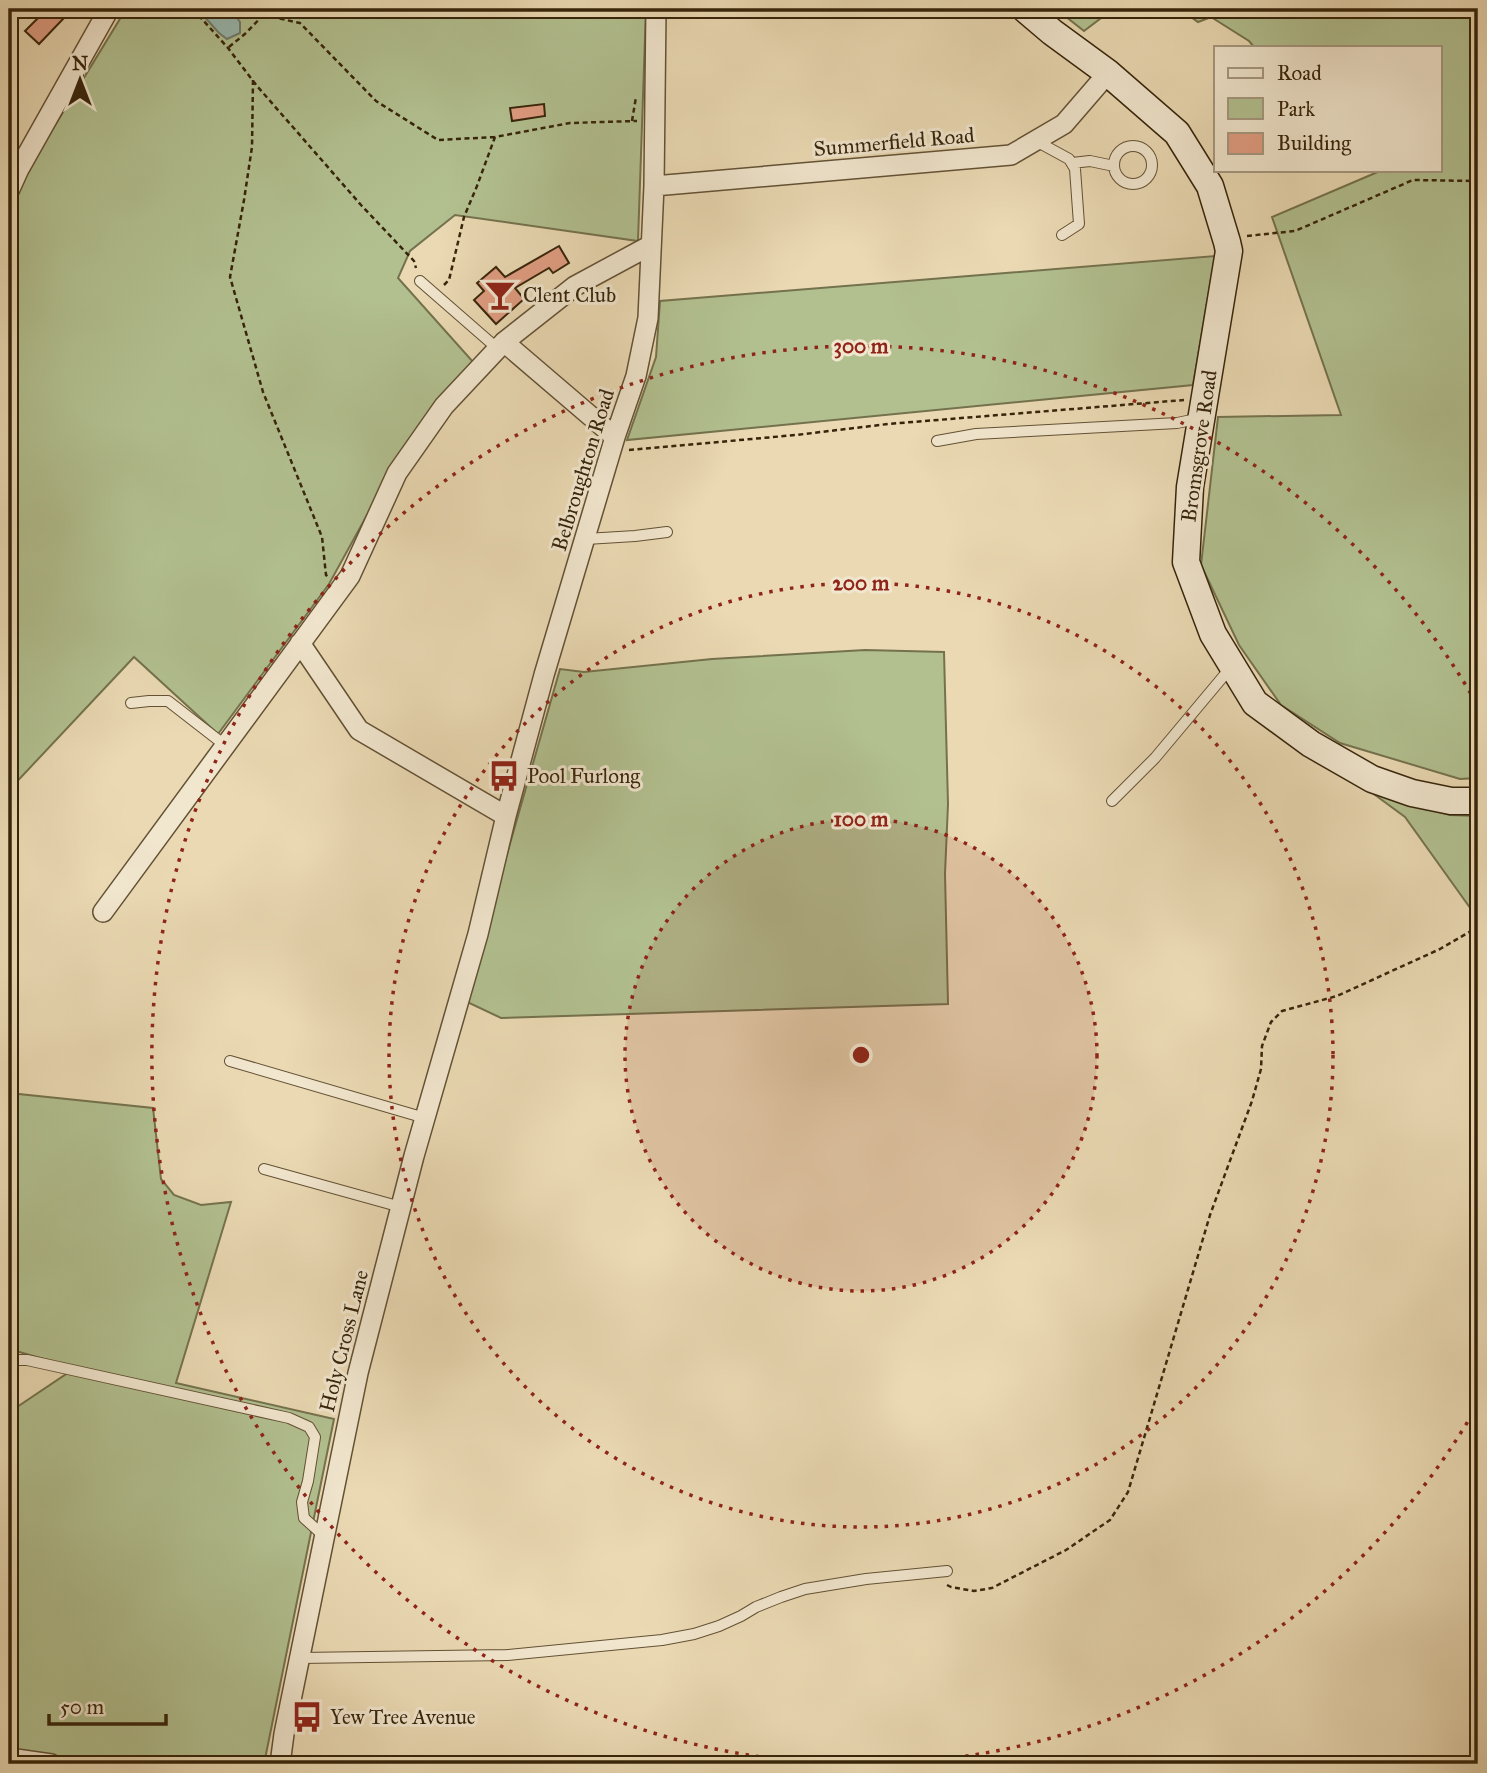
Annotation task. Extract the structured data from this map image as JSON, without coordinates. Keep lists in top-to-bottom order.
{
  "streets": {
    "street": [
      "Summerfield Road",
      "Bromsgrove Road",
      "Belbroughton Road",
      "Holy Cross Lane"
    ]
  },
  "crossings": [
    ["Summerfield Road", "Bromsgrove Road"],
    ["Summerfield Road", "Belbroughton Road"],
    ["Belbroughton Road", "Holy Cross Lane"]
  ],
  "places": {
    "bar": ["Clent Club"],
    "bus stop": ["Pool Furlong", "Yew Tree Avenue"]
  },
  "legend": ["Road", "Park", "Building"],
  "scale_bar": "50 m",
  "north": "top",
  "rings": ["300 m", "200 m", "100 m"]
}
